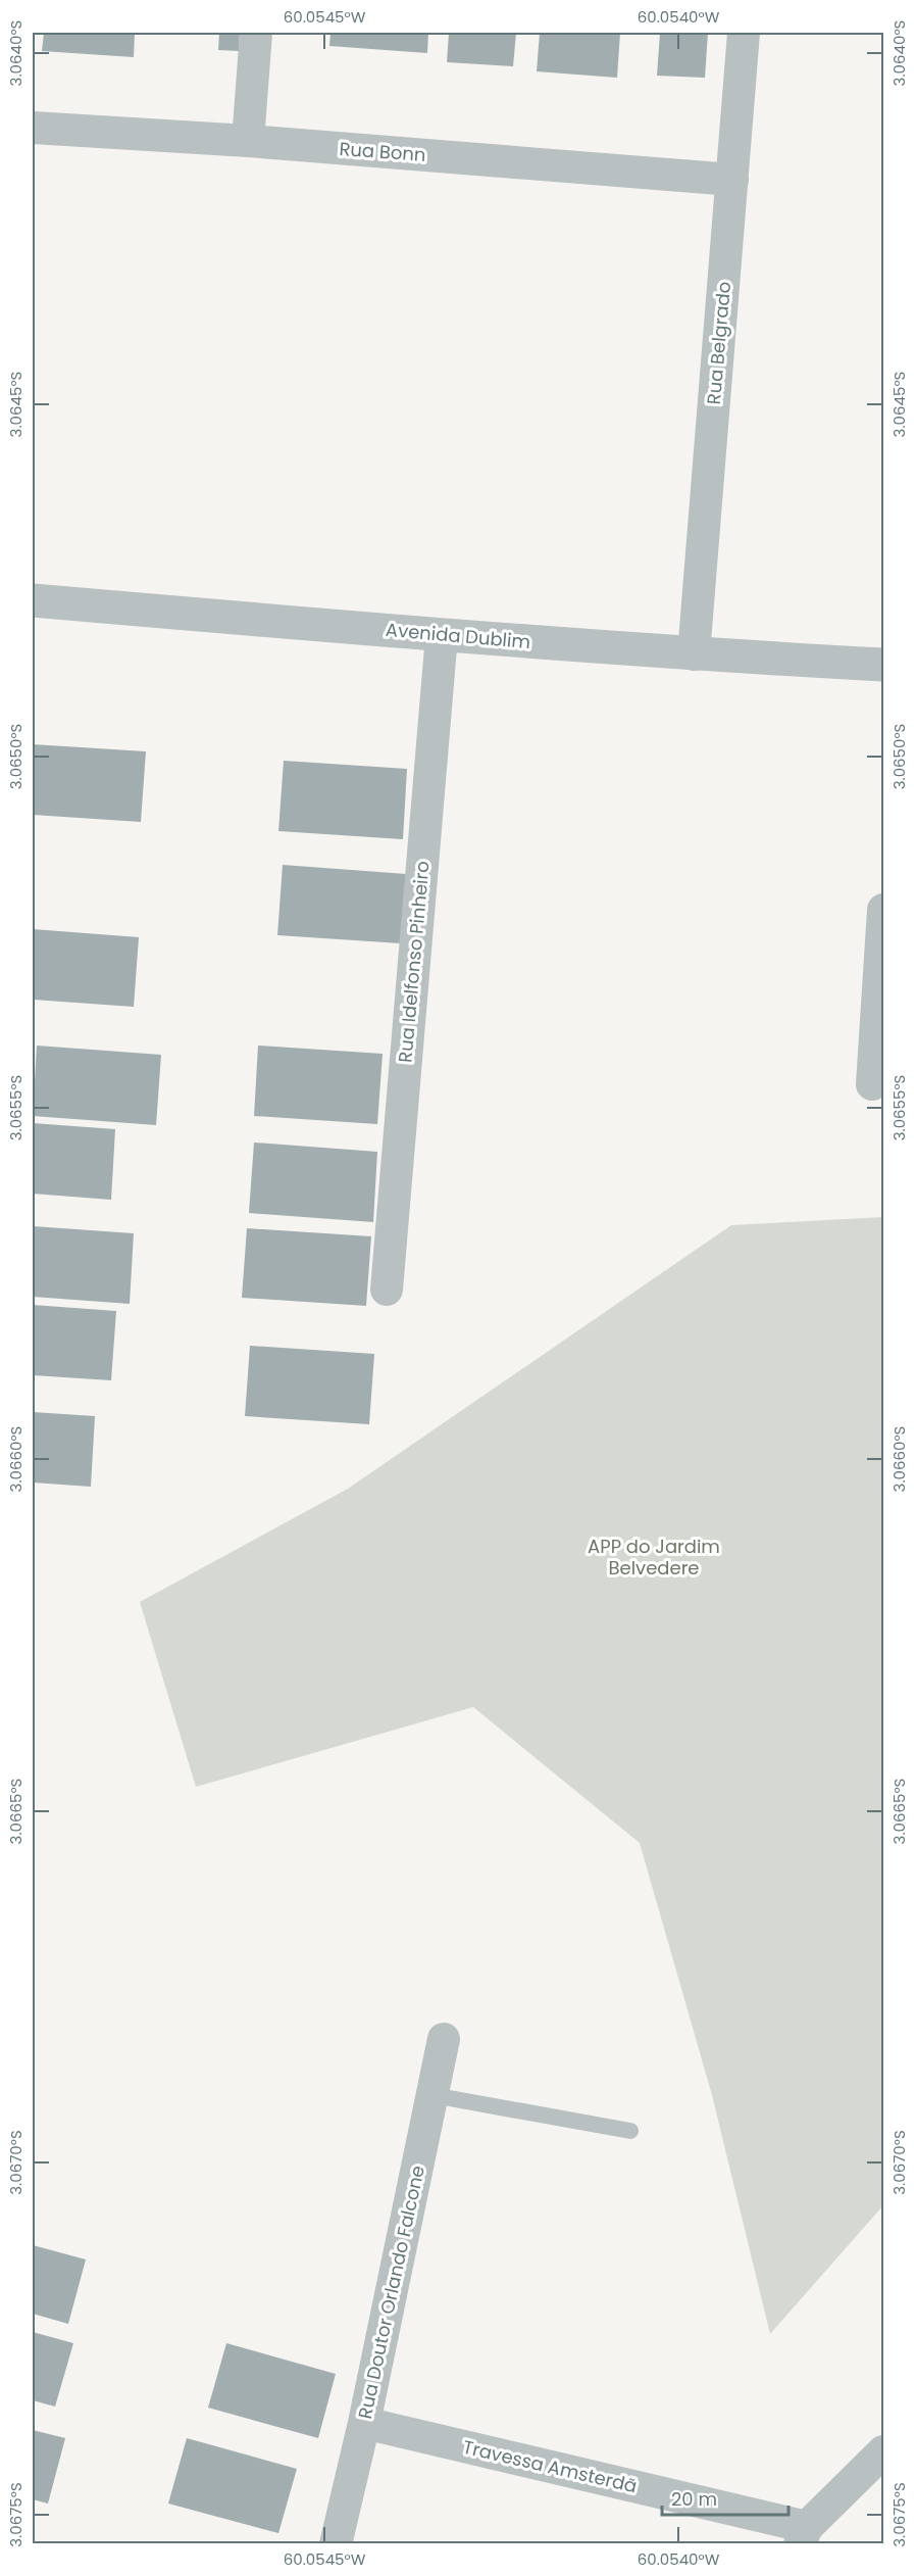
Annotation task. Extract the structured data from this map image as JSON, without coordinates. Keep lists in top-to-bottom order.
{
  "streets": {
    "street": [
      "Rua Bonn",
      "Rua Belgrado",
      "Avenida Dublim",
      "Rua Idelfonso Pinheiro",
      "Rua Doutor Orlando Falcone",
      "Travessa Amsterdã"
    ]
  },
  "crossings": [
    ["Rua Bonn", "Rua Belgrado"],
    ["Rua Belgrado", "Avenida Dublim"],
    ["Avenida Dublim", "Rua Idelfonso Pinheiro"],
    ["Rua Doutor Orlando Falcone", "Travessa Amsterdã"]
  ],
  "parks": ["APP do Jardim Belvedere"],
  "scale_bar": "20 m",
  "coordinates": [
    "60.0545°W",
    "60.0540°W",
    "3.0640°S",
    "3.0645°S",
    "3.0650°S",
    "3.0655°S",
    "3.0660°S",
    "3.0665°S",
    "3.0670°S",
    "3.0675°S"
  ]
}
